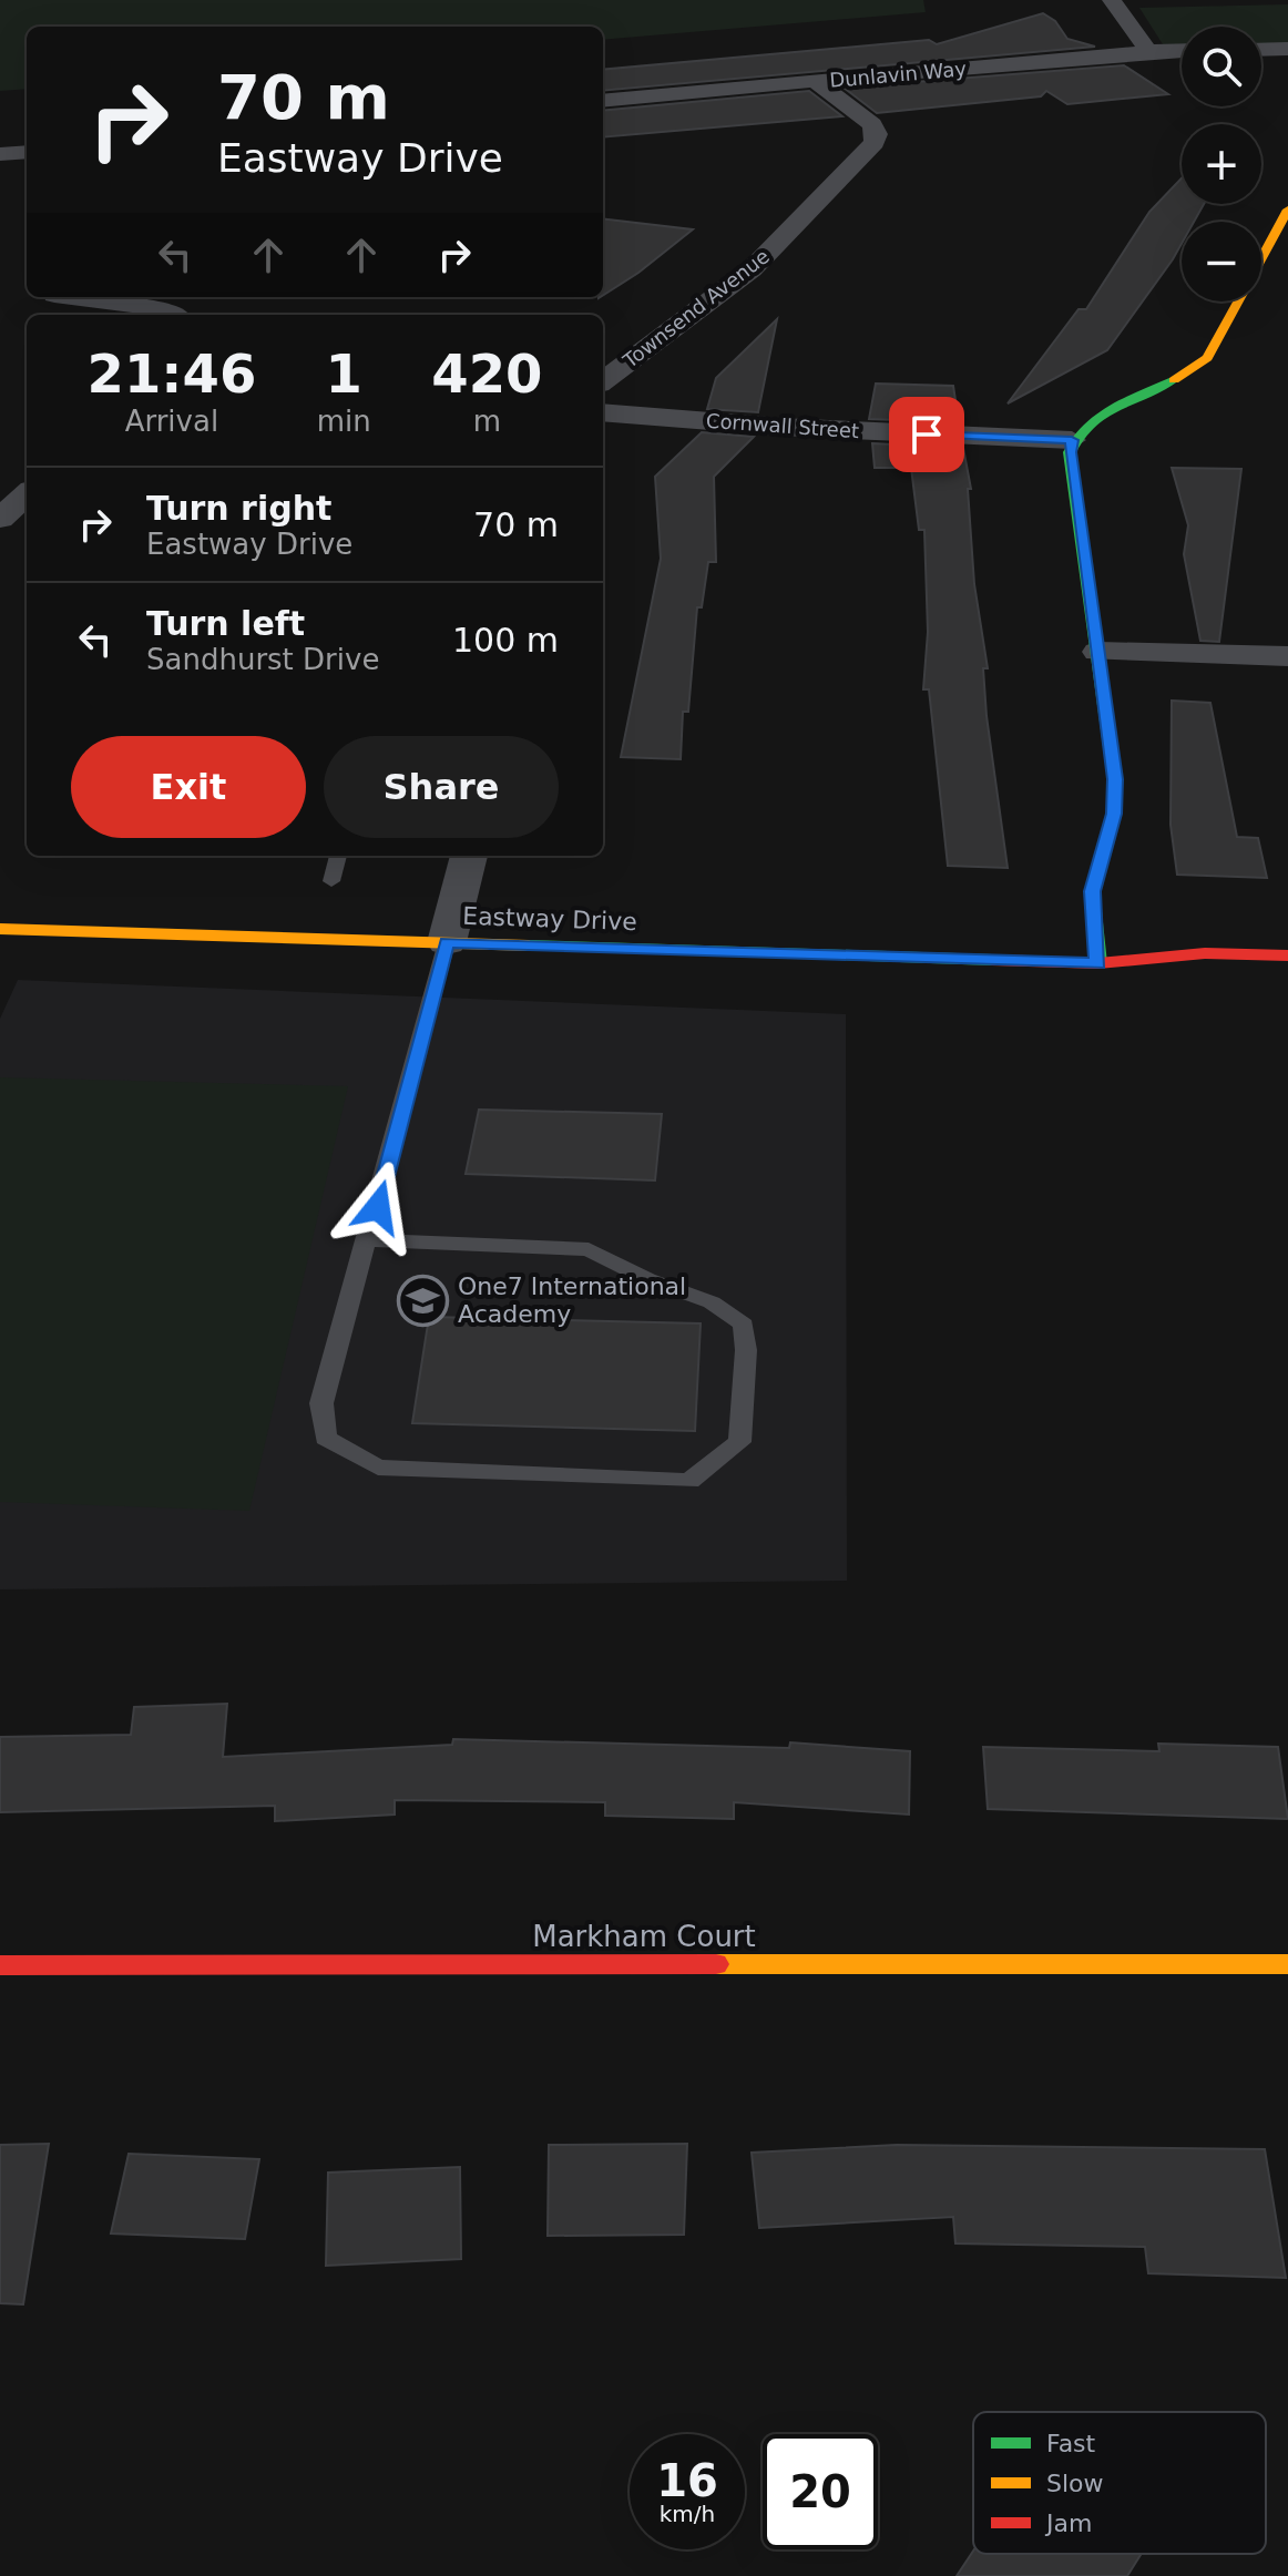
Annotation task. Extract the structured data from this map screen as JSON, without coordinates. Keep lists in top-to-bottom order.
{
  "streets": {
    "street": [
      "Dunlavin Way",
      "Townsend Avenue",
      "Cornwall Street",
      "Eastway Drive",
      "Markham Court"
    ]
  },
  "crossings": [
    ["Dunlavin Way", "Townsend Avenue"]
  ],
  "places": {
    "school or university": ["One7 International Academy"]
  },
  "legend": ["Fast", "Slow", "Jam"],
  "page": {
    "map_buttons": ["+", "−"],
    "turn": ["70 m", "Eastway Drive"],
    "eta": [
      "21:46",
      "Arrival",
      "1",
      "min",
      "420",
      "m"
    ],
    "list": [
      {
        "name": "Turn right",
        "note": "Eastway Drive",
        "value": "70 m"
      },
      {
        "name": "Turn left",
        "note": "Sandhurst Drive",
        "value": "100 m"
      }
    ],
    "buttons": ["Exit", "Share"],
    "speed": "16 km/h",
    "limit": "20"
  }
}
